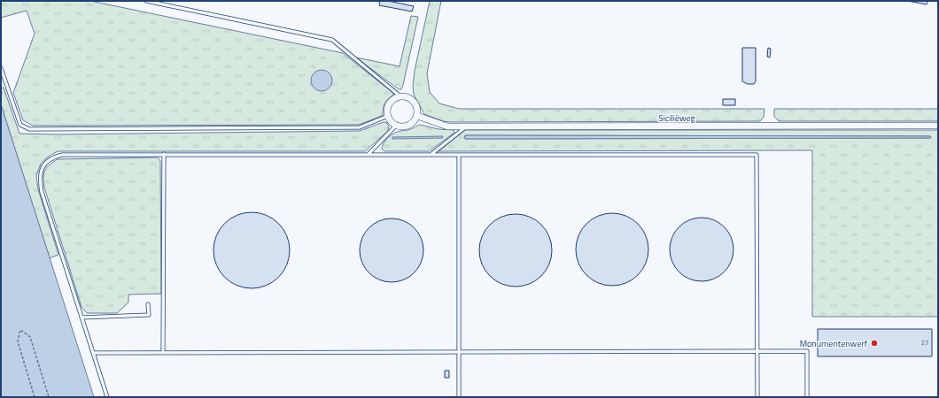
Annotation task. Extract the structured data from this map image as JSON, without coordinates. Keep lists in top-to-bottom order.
{
  "streets": {
    "street": ["Siciliëweg"]
  },
  "places": ["Monumentenwerf"],
  "house_numbers": ["27"]
}
